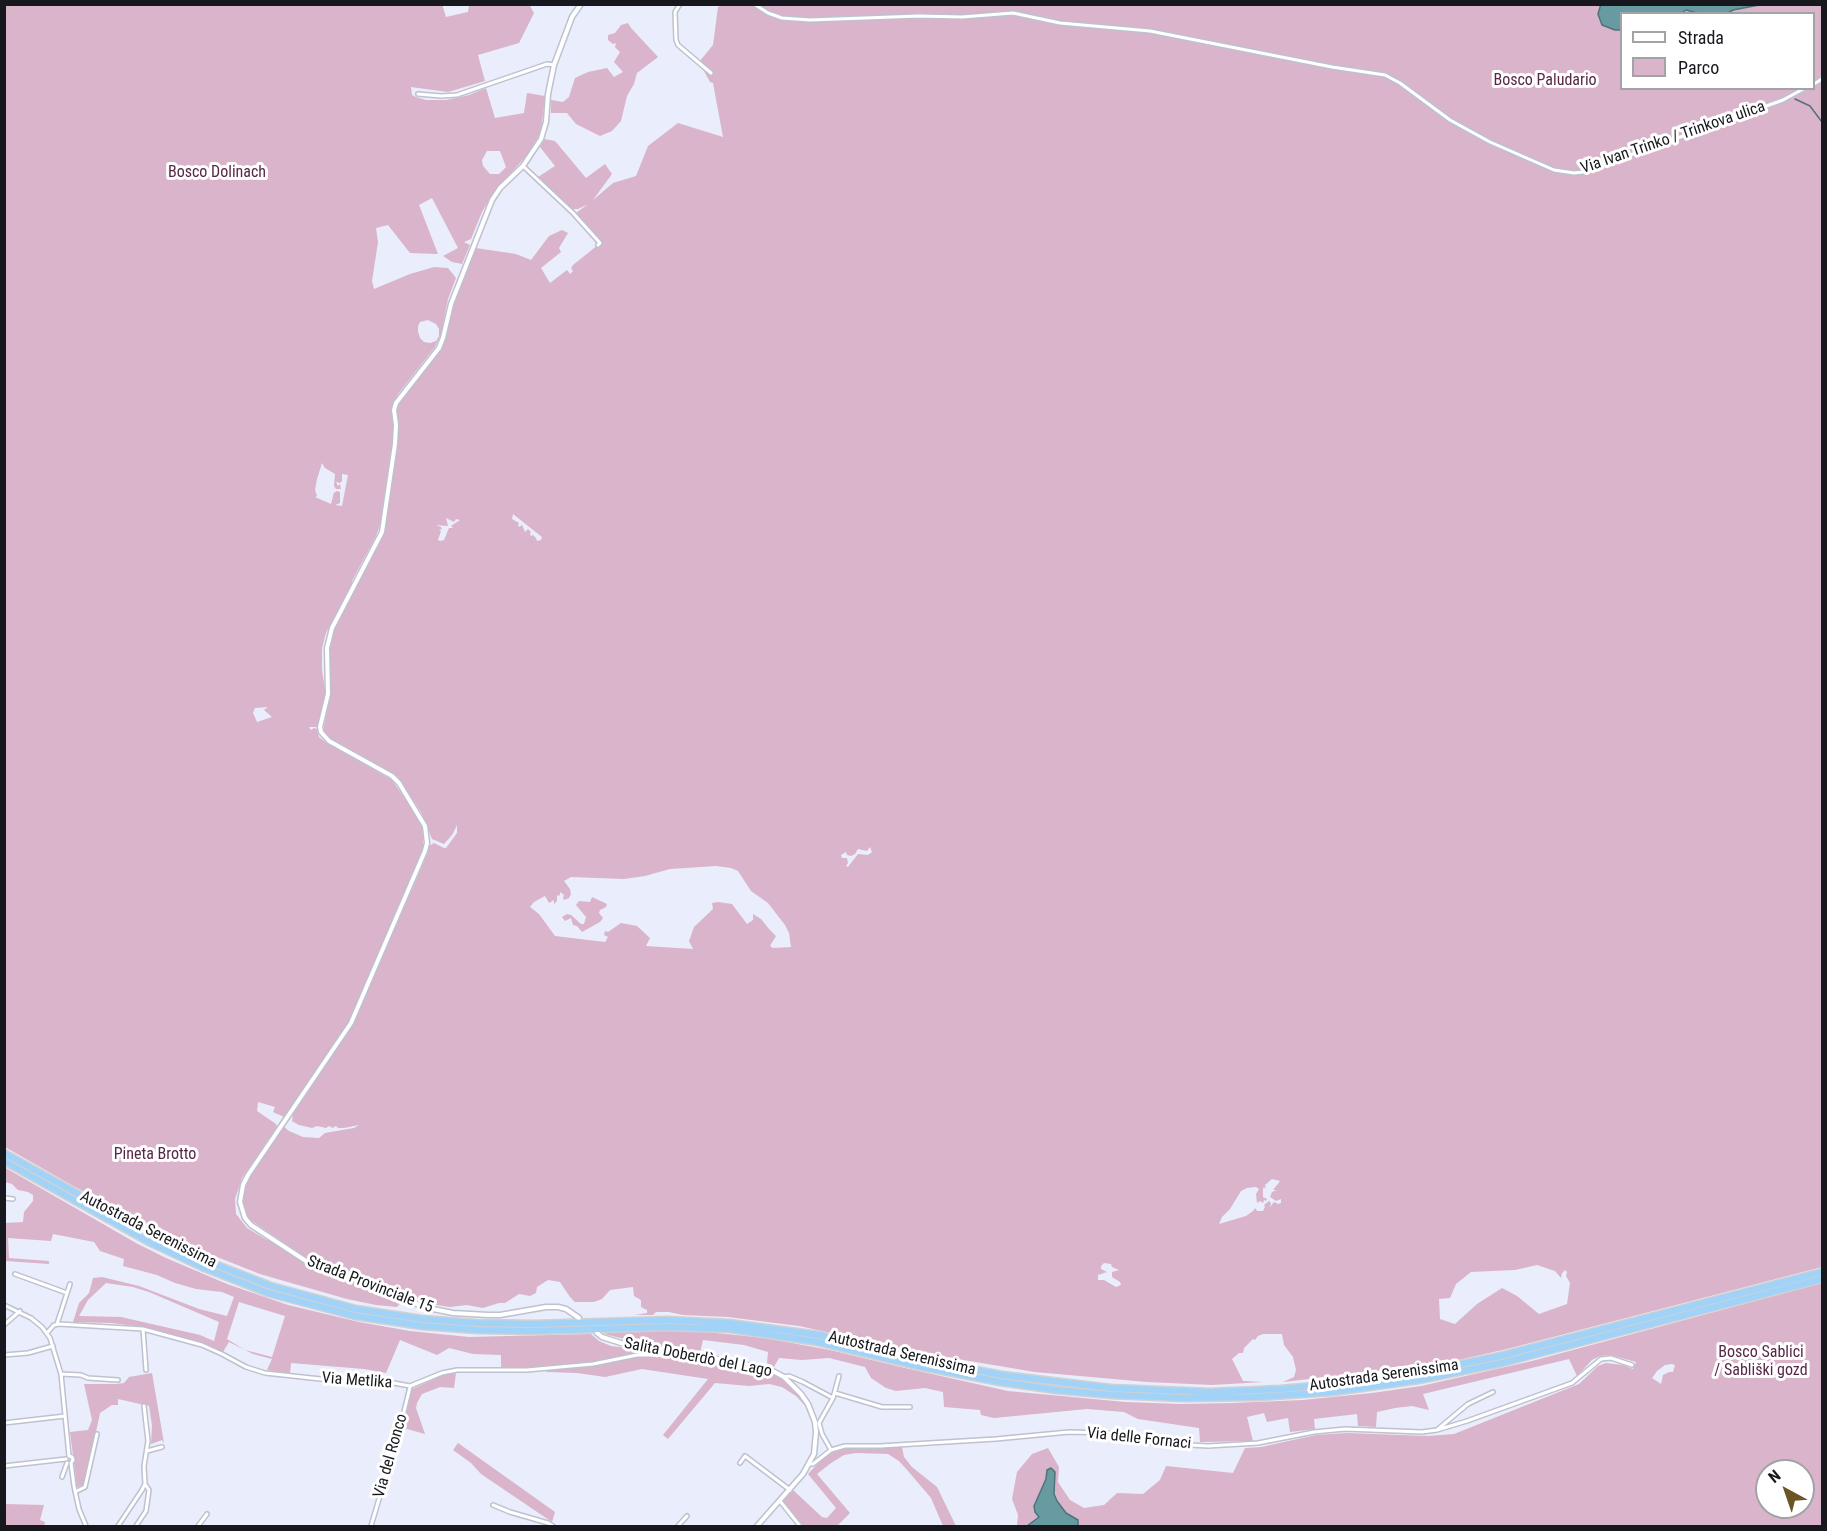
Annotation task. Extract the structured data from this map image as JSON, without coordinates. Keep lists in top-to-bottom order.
{
  "streets": {
    "highway": ["Autostrada Serenissima"],
    "street": [
      "Via Ivan Trinko / Trinkova ulica",
      "Strada Provinciale 15",
      "Salita Doberdò del Lago",
      "Via Metlika",
      "Via delle Fornaci",
      "Via del Ronco"
    ]
  },
  "crossings": [
    ["Salita Doberdò del Lago", "Via Metlika"],
    ["Salita Doberdò del Lago", "Via delle Fornaci"],
    ["Via Metlika", "Via del Ronco"]
  ],
  "parks": [
    "Bosco Paludario",
    "Bosco Dolinach",
    "Pineta Brotto",
    "Bosco Sablici / Sabliški gozd"
  ],
  "legend": ["Strada", "Parco"],
  "north": "top left"
}
